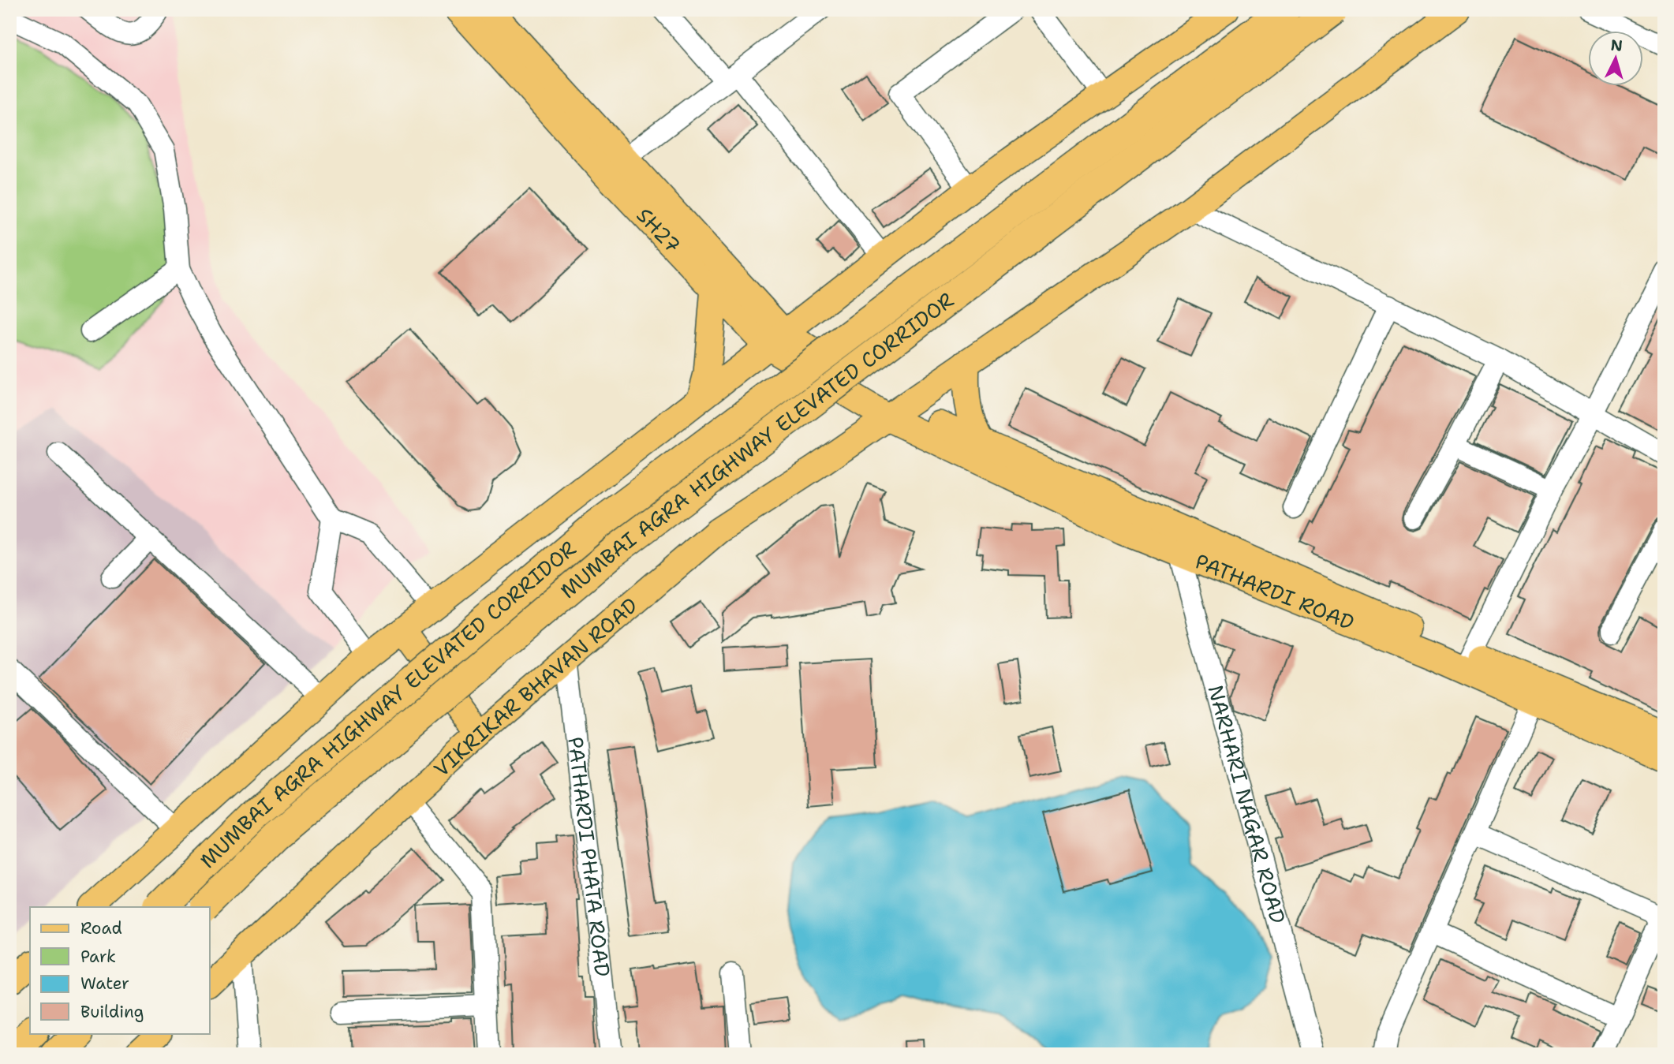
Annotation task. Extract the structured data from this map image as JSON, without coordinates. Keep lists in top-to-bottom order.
{
  "streets": {
    "highway": ["MUMBAI AGRA HIGHWAY ELEVATED CORRIDOR"],
    "main road": ["SH27", "PATHARDI ROAD", "VIKRIKAR BHAVAN ROAD"],
    "street": ["NARHARI NAGAR ROAD", "PATHARDI PHATA ROAD"]
  },
  "crossings": [
    ["SH27", "PATHARDI ROAD"],
    ["SH27", "VIKRIKAR BHAVAN ROAD"],
    ["PATHARDI ROAD", "VIKRIKAR BHAVAN ROAD"],
    ["PATHARDI ROAD", "NARHARI NAGAR ROAD"],
    ["VIKRIKAR BHAVAN ROAD", "PATHARDI PHATA ROAD"]
  ],
  "legend": [
    "Road",
    "Park",
    "Water",
    "Building"
  ],
  "north": "top"
}
